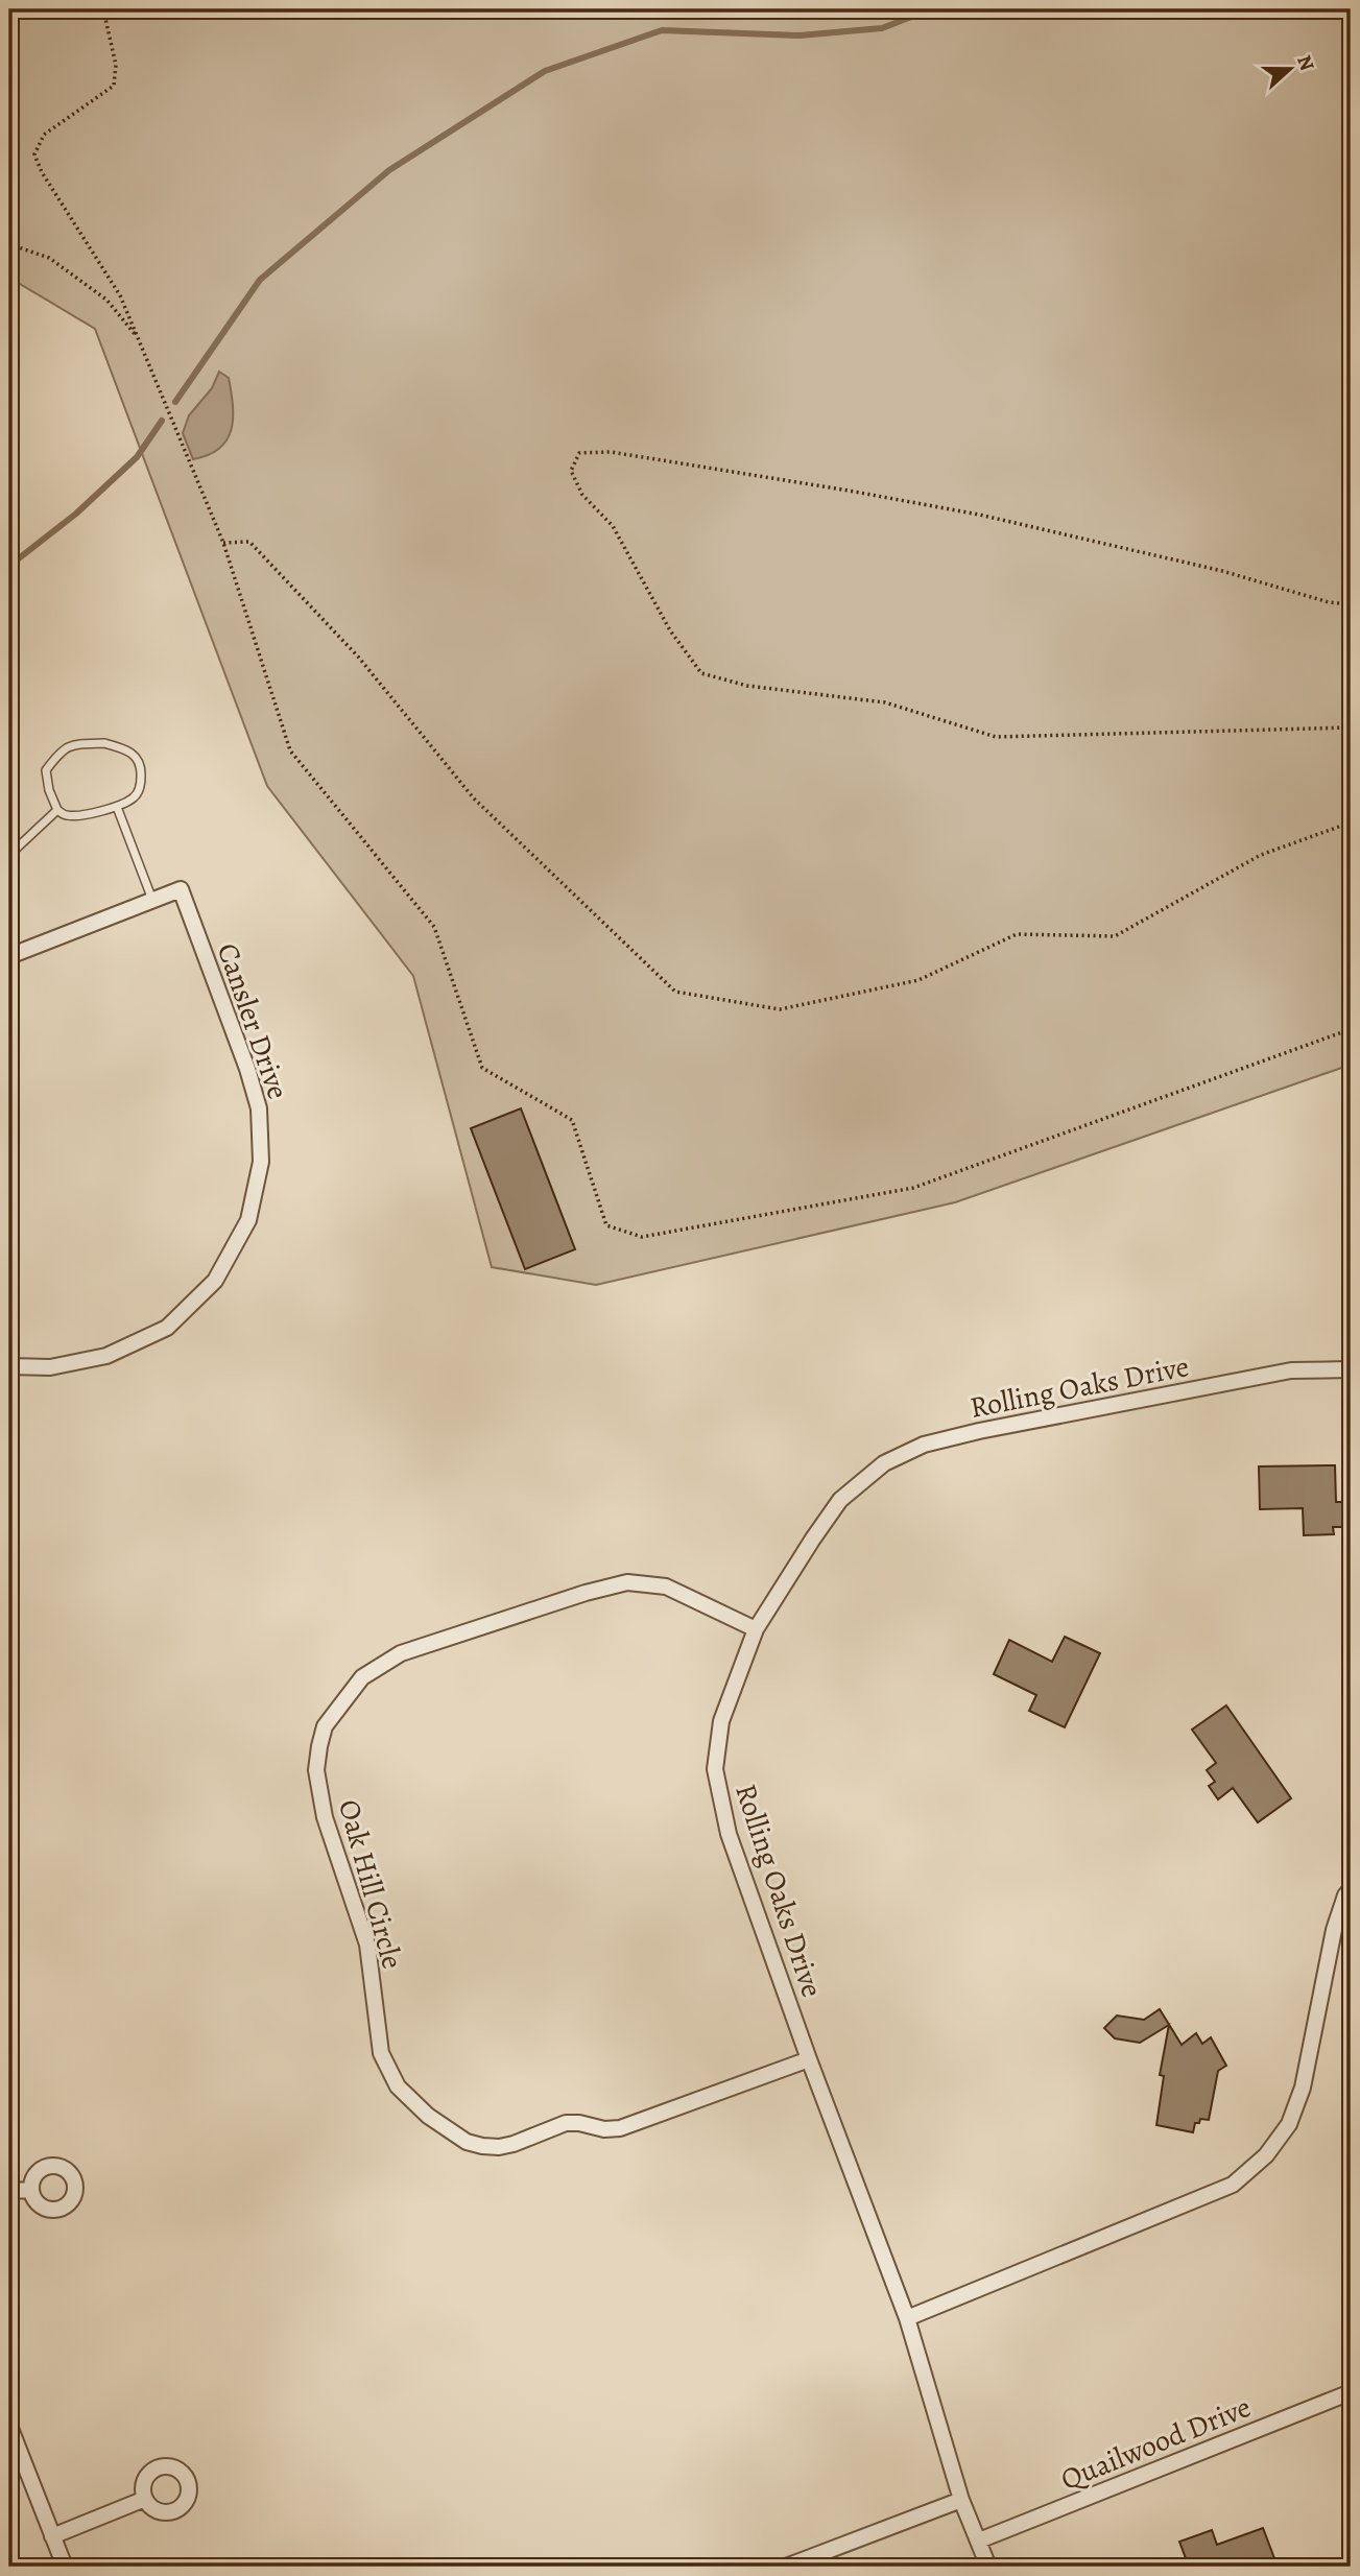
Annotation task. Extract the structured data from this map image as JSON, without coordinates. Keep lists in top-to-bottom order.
{
  "streets": {
    "street": [
      "Cansler Drive",
      "Rolling Oaks Drive",
      "Oak Hill Circle",
      "Quailwood Drive"
    ]
  },
  "crossings": [
    ["Rolling Oaks Drive", "Oak Hill Circle"],
    ["Rolling Oaks Drive", "Quailwood Drive"]
  ],
  "north": "right"
}
